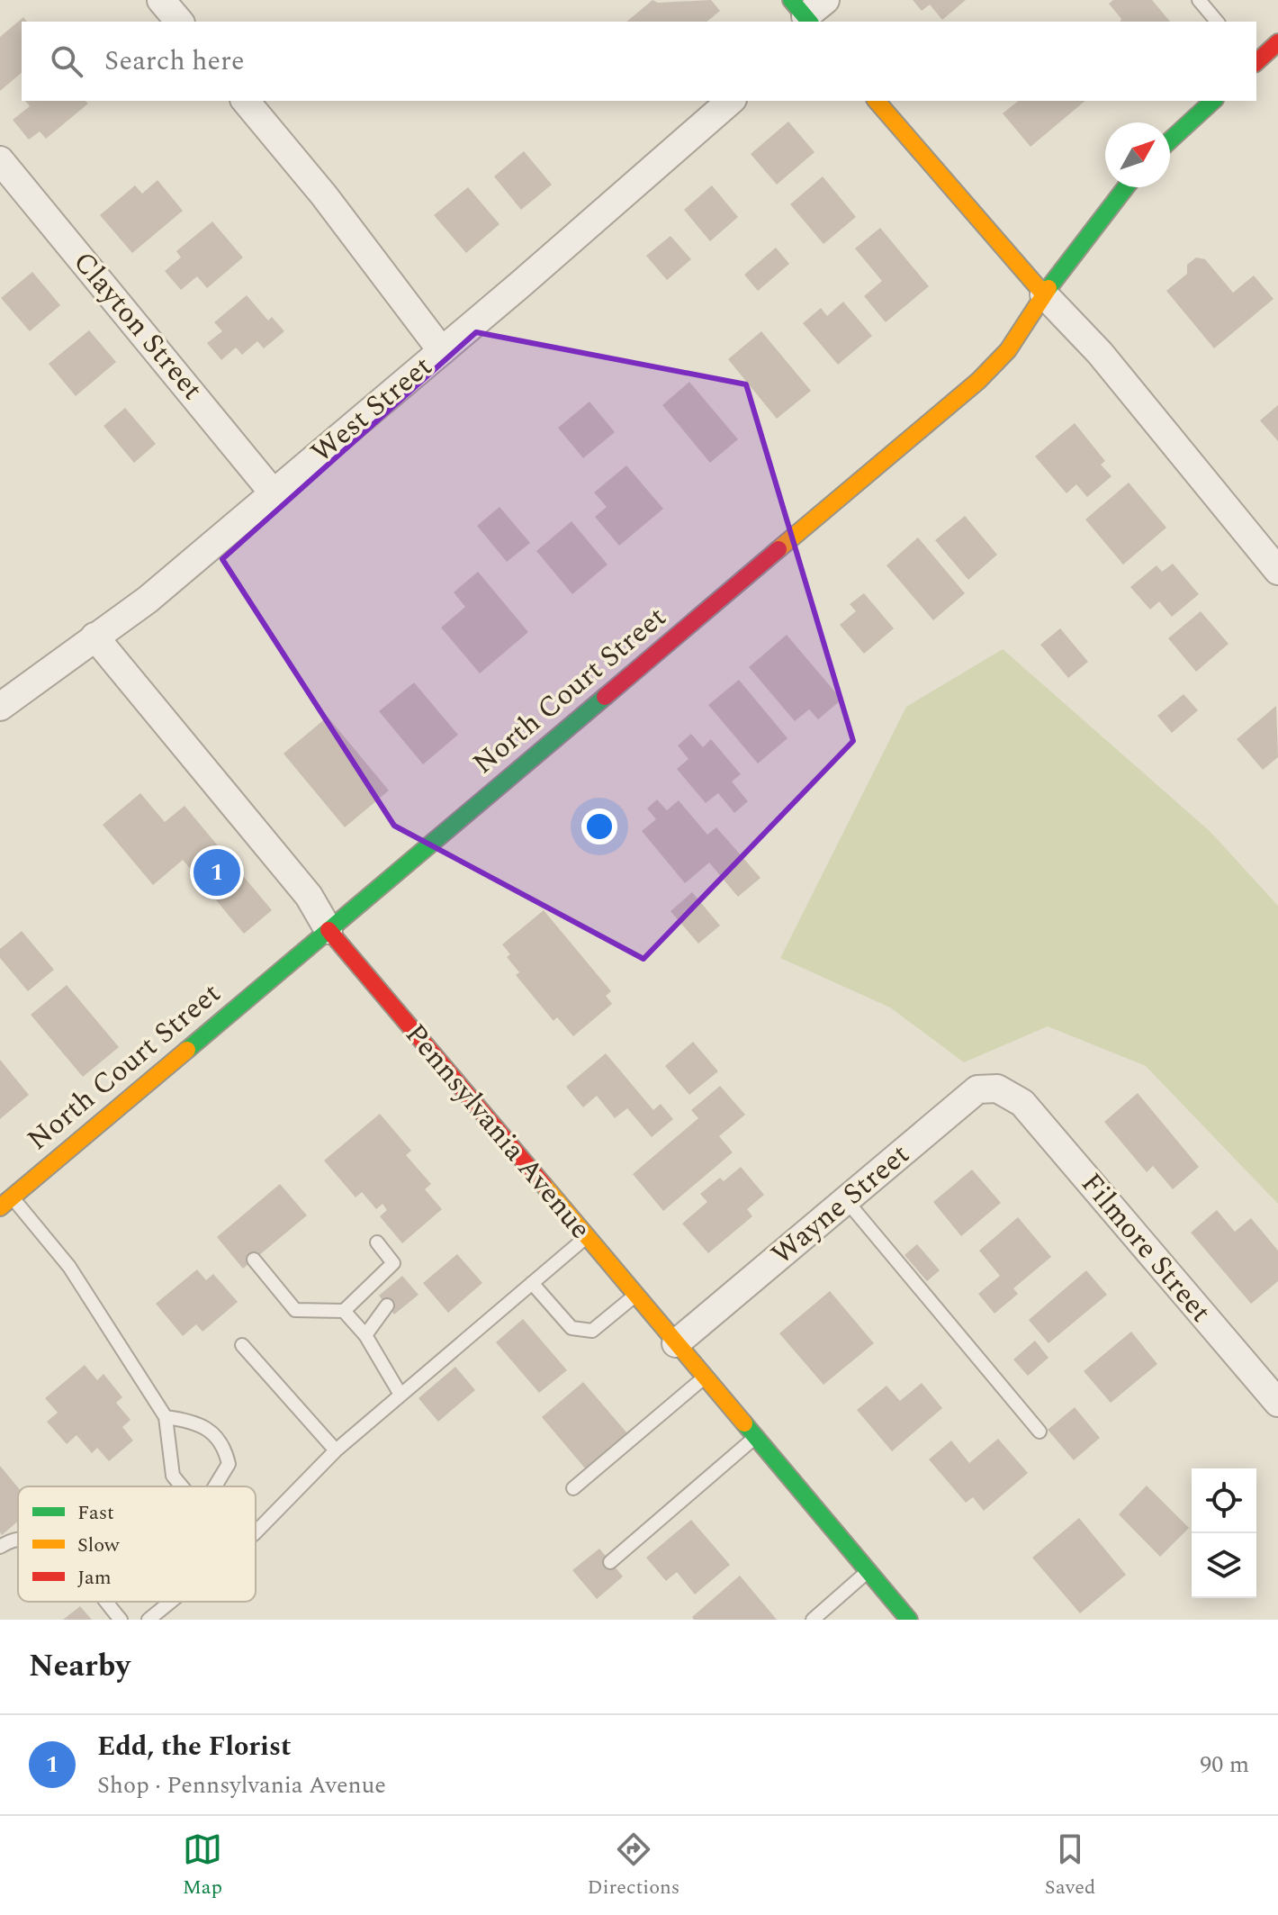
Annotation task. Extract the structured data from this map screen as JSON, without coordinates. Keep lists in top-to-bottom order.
{
  "streets": {
    "main road": ["North Court Street", "Pennsylvania Avenue"],
    "street": [
      "Clayton Street",
      "West Street",
      "Wayne Street",
      "Filmore Street"
    ]
  },
  "crossings": [
    ["Clayton Street", "West Street"],
    ["West Street", "Pennsylvania Avenue"],
    ["North Court Street", "Pennsylvania Avenue"],
    ["Pennsylvania Avenue", "Wayne Street"],
    ["Wayne Street", "Filmore Street"]
  ],
  "legend": ["Fast", "Slow", "Jam"],
  "north": "top right",
  "page": {
    "search": "Search here",
    "pins": "1",
    "heading": "Nearby",
    "list": [
      {
        "mark": "1",
        "name": "Edd, the Florist",
        "note": "Shop · Pennsylvania Avenue",
        "value": "90 m"
      }
    ],
    "nav": ["Map", "Directions", "Saved"]
  }
}
